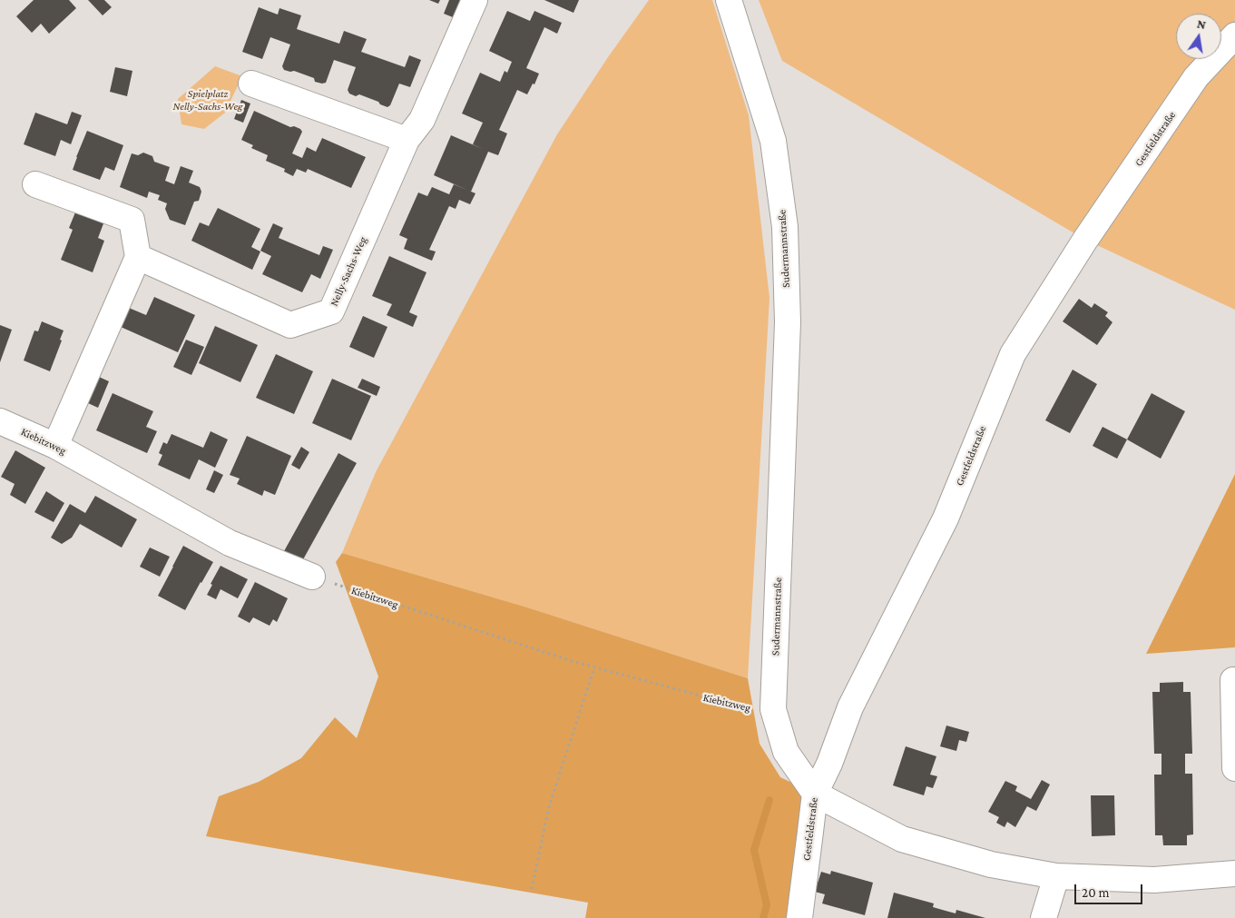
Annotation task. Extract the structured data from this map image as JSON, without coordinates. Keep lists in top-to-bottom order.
{
  "streets": {
    "street": [
      "Gestfeldstraße",
      "Sudermannstraße",
      "Nelly-Sachs-Weg",
      "Kiebitzweg"
    ]
  },
  "crossings": [
    ["Gestfeldstraße", "Sudermannstraße"],
    ["Sudermannstraße", "Kiebitzweg"]
  ],
  "parks": ["Spielplatz Nelly-Sachs-Weg"],
  "scale_bar": "20 m",
  "north": "top"
}
